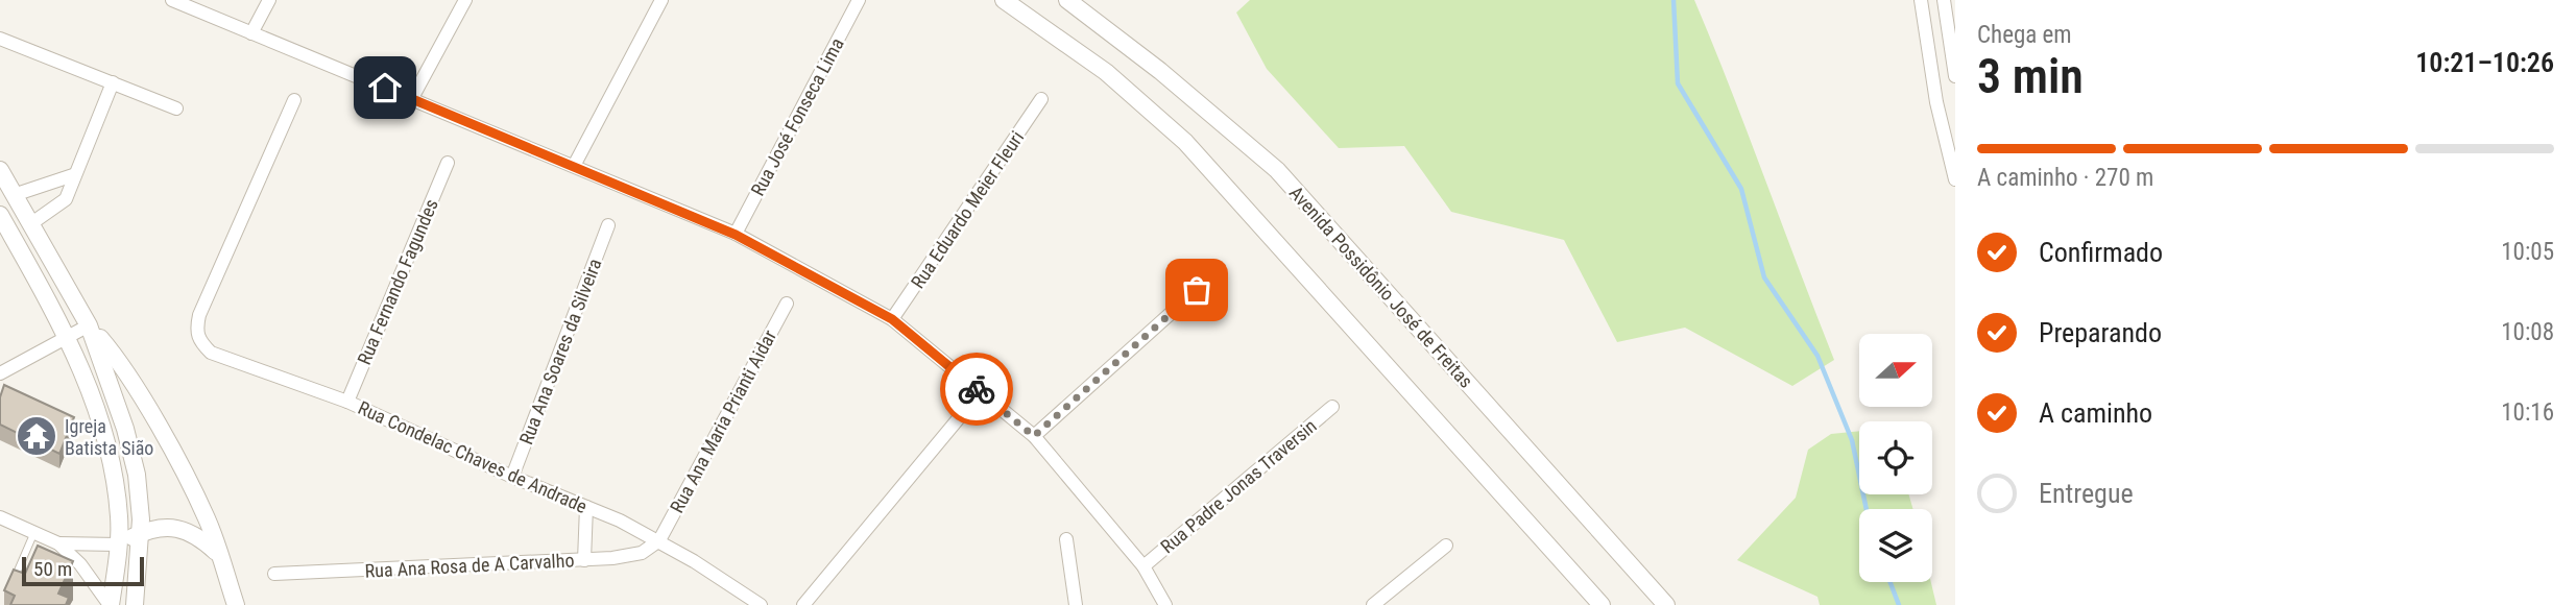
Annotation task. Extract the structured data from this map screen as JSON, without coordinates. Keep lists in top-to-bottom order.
{
  "streets": {
    "street": [
      "Rua José Fonseca Lima",
      "Rua Eduardo Meier Fleuri",
      "Rua Fernando Fagundes",
      "Avenida Possidônio José de Freitas",
      "Rua Ana Soares da Silveira",
      "Rua Ana Maria Prianti Aidar",
      "Rua Condelac Chaves de Andrade",
      "Rua Padre Jonas Traversin",
      "Rua Ana Rosa de A Carvalho"
    ]
  },
  "crossings": [
    ["Rua Fernando Fagundes", "Rua Condelac Chaves de Andrade"],
    ["Rua Ana Soares da Silveira", "Rua Condelac Chaves de Andrade"],
    ["Rua Ana Maria Prianti Aidar", "Rua Condelac Chaves de Andrade"],
    ["Rua Ana Maria Prianti Aidar", "Rua Ana Rosa de A Carvalho"],
    ["Rua Condelac Chaves de Andrade", "Rua Ana Rosa de A Carvalho"]
  ],
  "places": {
    "temple": ["Igreja Batista Sião"]
  },
  "scale_bar": "50 m",
  "north": "right",
  "page": {
    "heading": ["3 min", "Chega em", "10:21–10:26"],
    "bar": "A caminho · 270 m",
    "list": [
      ["Confirmado", "10:05"],
      ["Preparando", "10:08"],
      ["A caminho", "10:16"],
      "Entregue"
    ],
    "scale": "50 m"
  }
}
